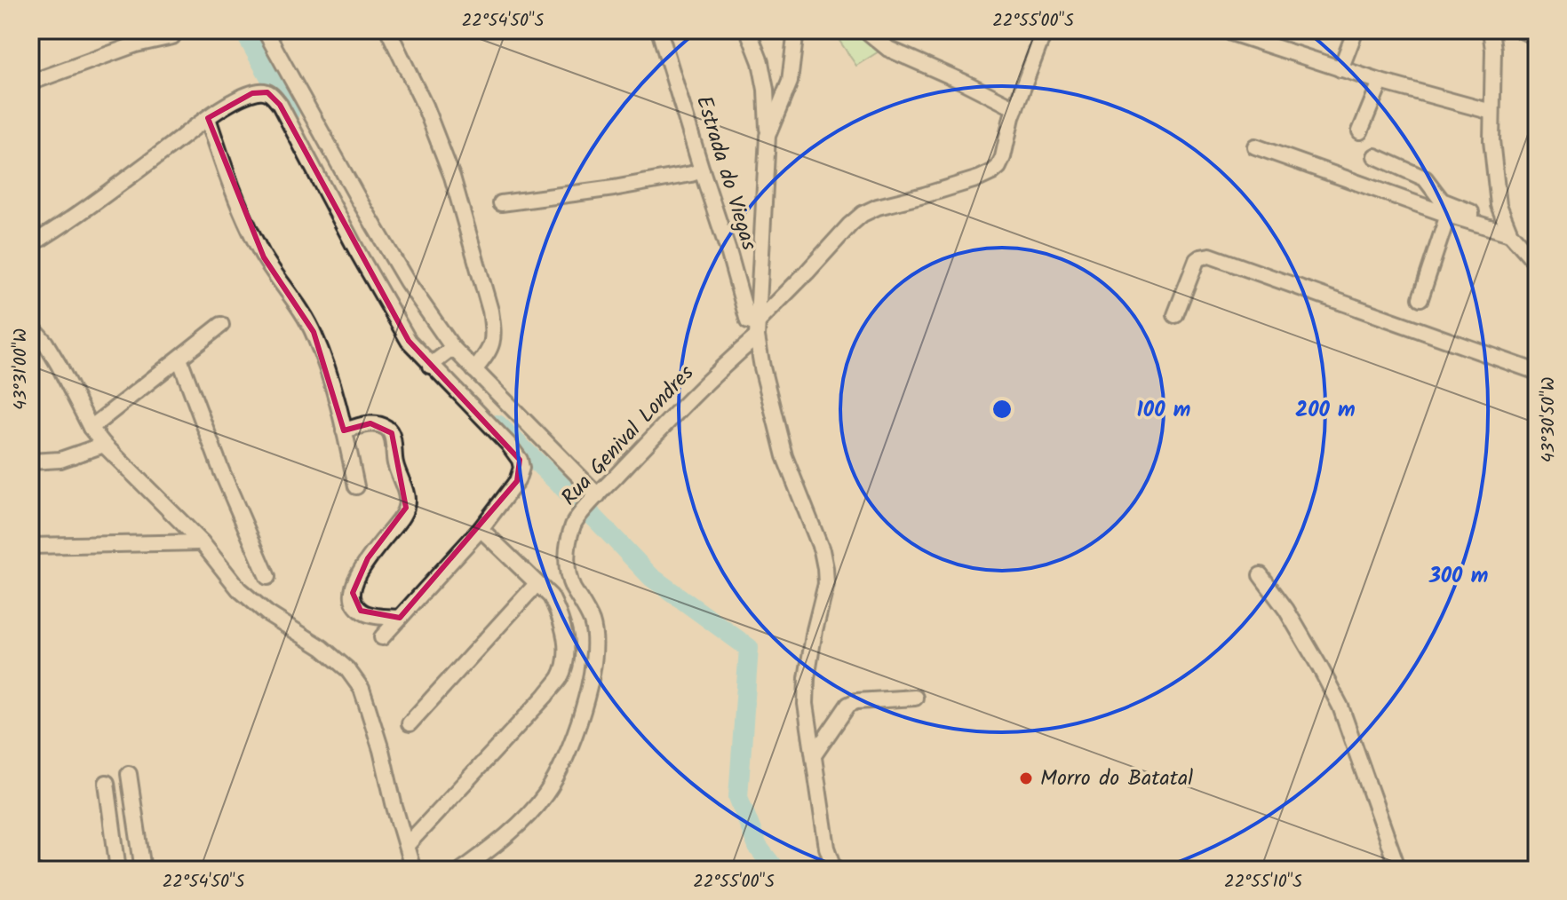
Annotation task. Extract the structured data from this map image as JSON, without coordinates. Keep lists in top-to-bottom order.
{
  "streets": {
    "street": ["Estrada do Viegas", "Rua Genival Londres"]
  },
  "crossings": [
    ["Estrada do Viegas", "Rua Genival Londres"]
  ],
  "places": ["Morro do Batatal"],
  "coordinates": [
    "22°54'50\"S",
    "22°55'00\"S",
    "43°31'00\"W",
    "43°30'50\"W",
    "22°55'10\"S"
  ],
  "rings": ["100 m", "200 m", "300 m"]
}
